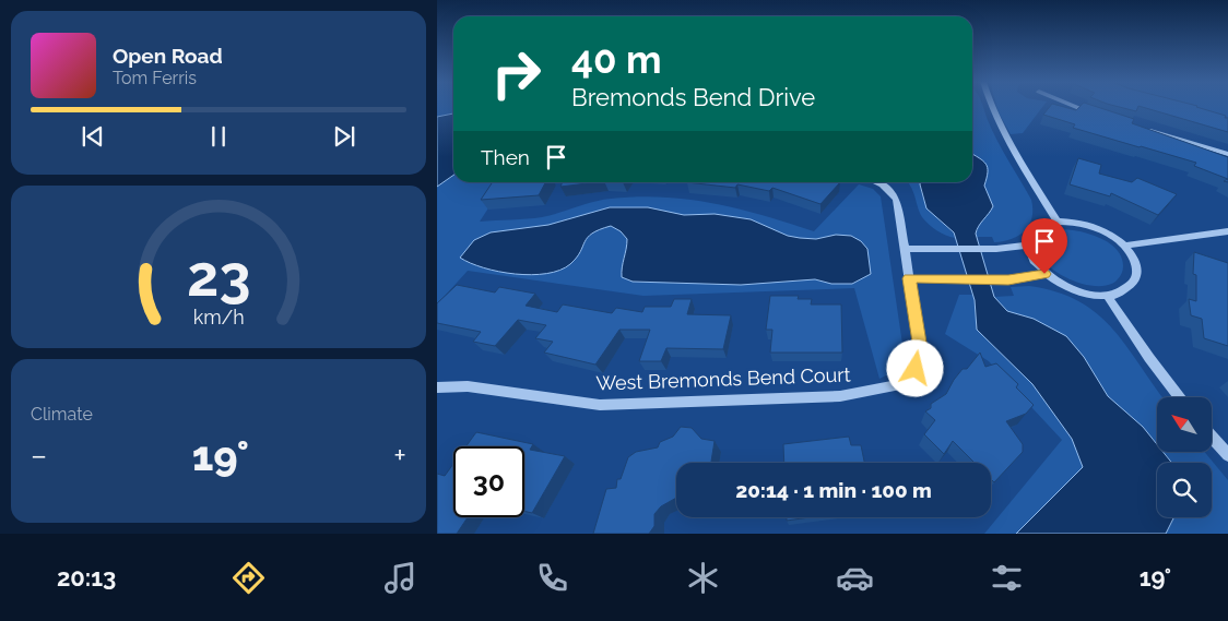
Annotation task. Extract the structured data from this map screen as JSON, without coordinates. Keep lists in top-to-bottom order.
{
  "streets": {
    "street": ["West Bremonds Bend Court"]
  },
  "north": "top left",
  "page": {
    "turn": ["40 m", "Bremonds Bend Drive"],
    "song": ["Open Road", "Tom Ferris"],
    "then": "Then",
    "tile": "Climate",
    "heat": ["−", "19°", "+"],
    "limit": "30",
    "trip": "20:14 · 1 min · 100 m",
    "tabs": ["20:13", "19°"],
    "gauge": ["23", "km/h"]
  }
}
